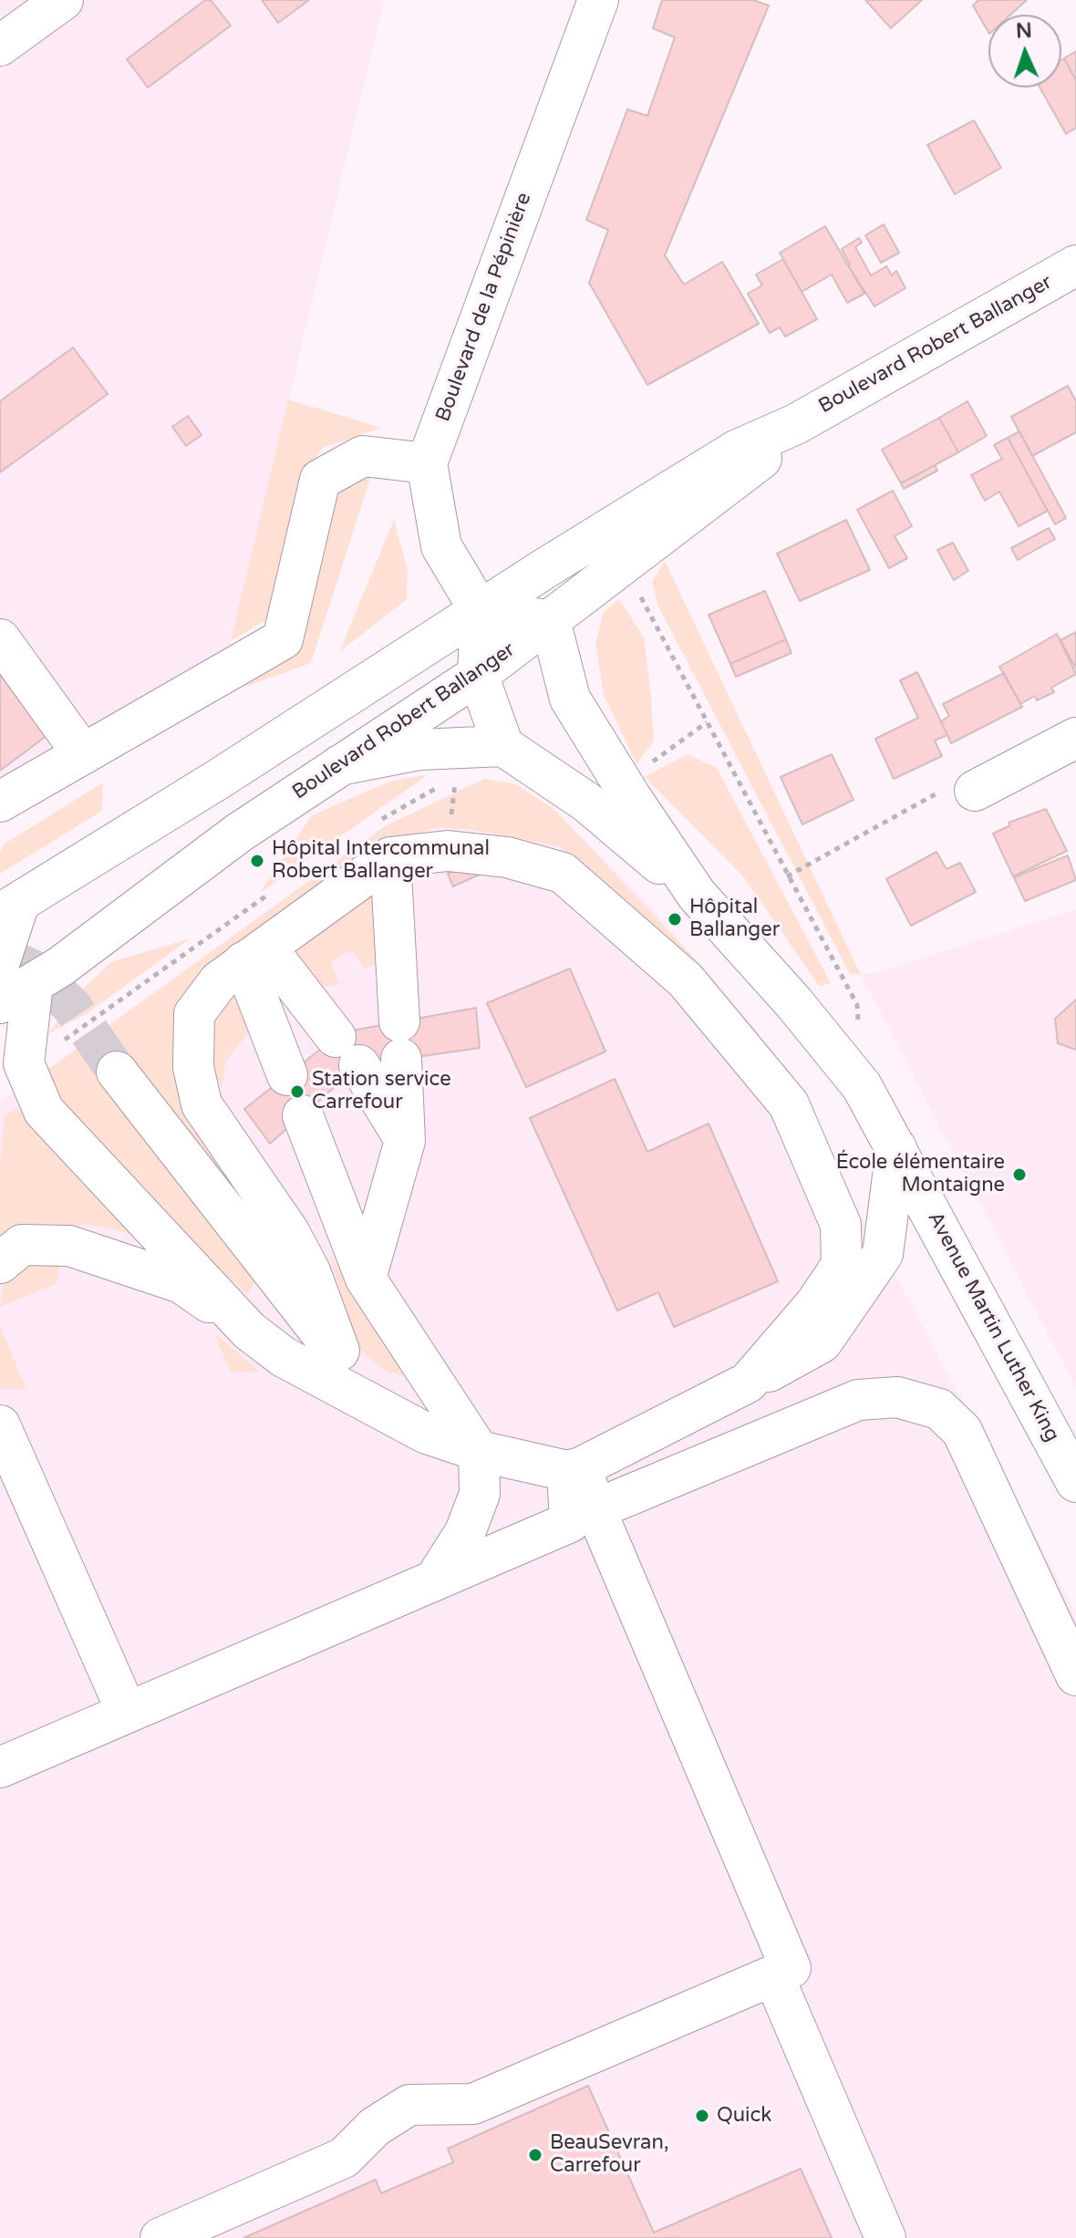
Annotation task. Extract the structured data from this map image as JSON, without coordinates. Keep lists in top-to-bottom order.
{
  "streets": {
    "street": ["Boulevard de la Pépinière", "Boulevard Robert Ballanger", "Avenue Martin Luther King"]
  },
  "crossings": [
    ["Boulevard Robert Ballanger", "Avenue Martin Luther King"]
  ],
  "places": [
    "Hôpital Intercommunal Robert Ballanger",
    "Hôpital Ballanger",
    "Station service Carrefour",
    "École élémentaire Montaigne",
    "Quick",
    "BeauSevran, Carrefour"
  ],
  "north": "top"
}
